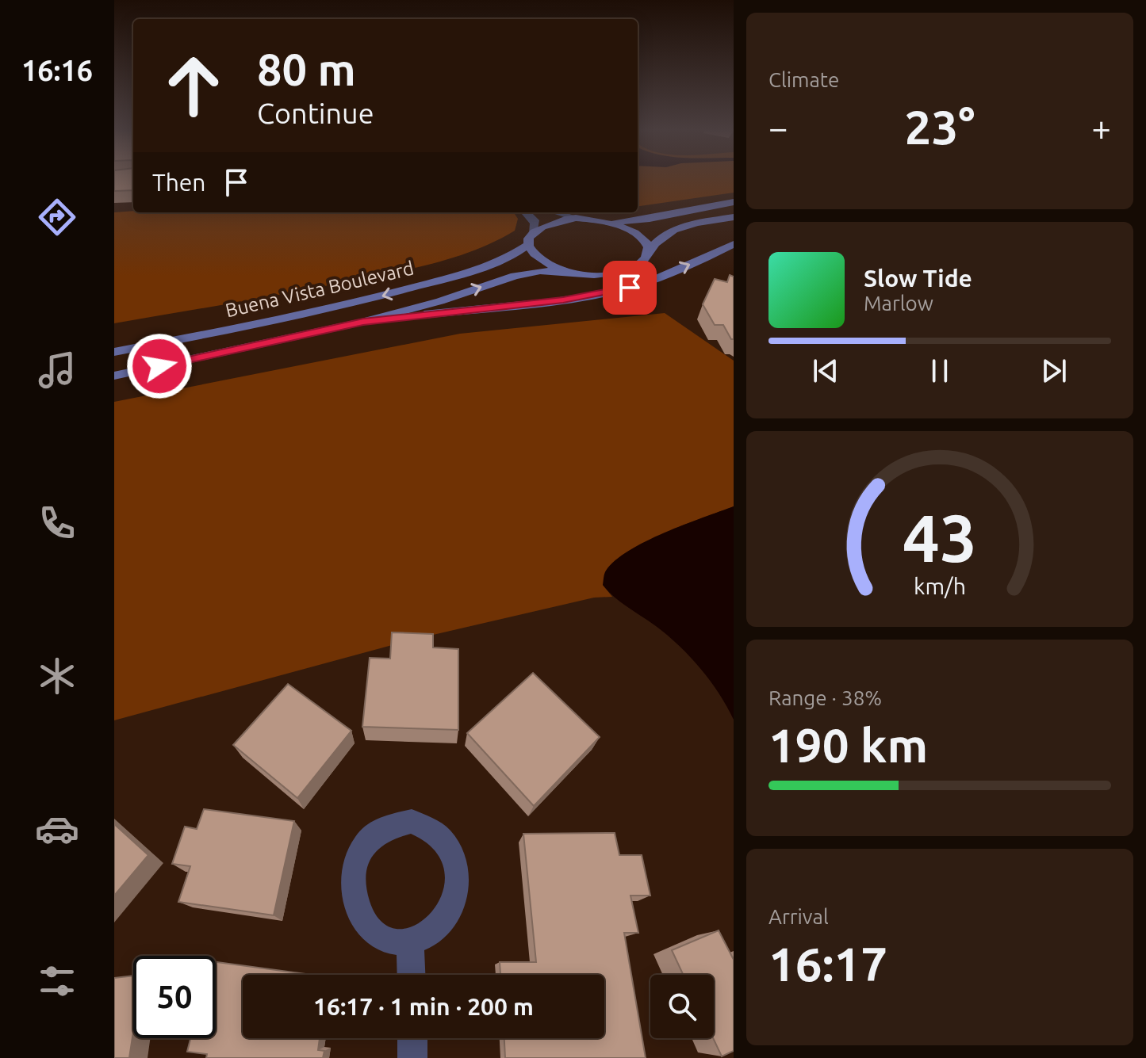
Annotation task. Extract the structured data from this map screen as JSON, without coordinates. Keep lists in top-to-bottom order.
{
  "streets": {
    "main road": ["Buena Vista Boulevard"]
  },
  "page": {
    "tabs": "16:16",
    "tile": [
      "Climate",
      ["Range · 38%", "190 km"],
      ["Arrival", "16:17"]
    ],
    "turn": ["80 m", "Continue"],
    "heat": ["−", "23°", "+"],
    "then": "Then",
    "song": ["Slow Tide", "Marlow"],
    "limit": "50",
    "trip": "16:17 · 1 min · 200 m",
    "gauge": ["43", "km/h"]
  }
}
